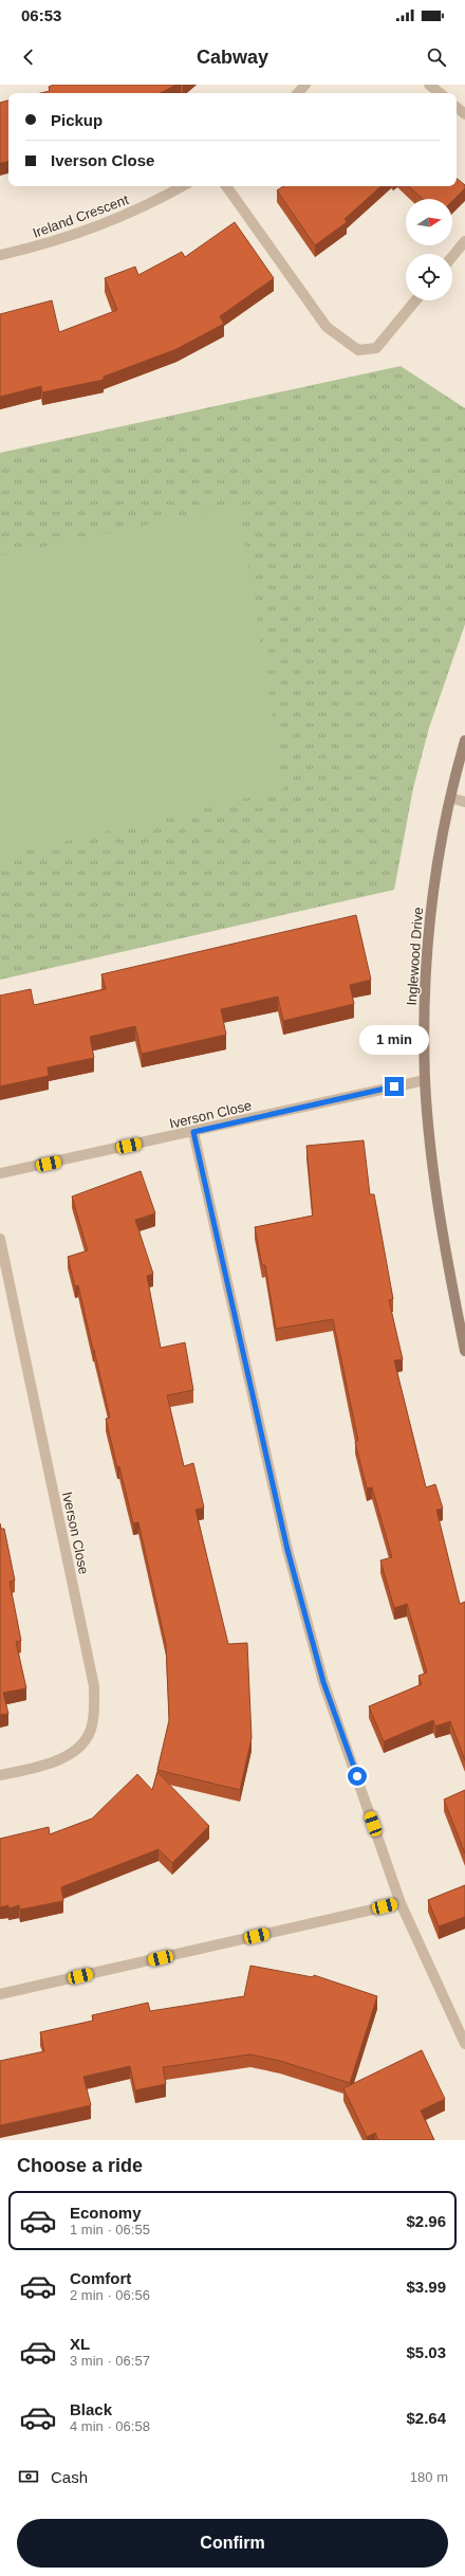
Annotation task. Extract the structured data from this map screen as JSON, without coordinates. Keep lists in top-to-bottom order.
{
  "streets": {
    "street": ["Ireland Crescent", "Inglewood Drive", "Iverson Close"]
  },
  "crossings": [
    ["Inglewood Drive", "Iverson Close"]
  ],
  "north": "right",
  "page": {
    "status": "06:53",
    "header": "Cabway",
    "banner": ["Pickup", "Iverson Close"],
    "bubble": "1 min",
    "heading": "Choose a ride",
    "list": [
      {
        "name": "Economy",
        "note": "1 min · 06:55",
        "value": "$2.96"
      },
      {
        "name": "Comfort",
        "note": "2 min · 06:56",
        "value": "$3.99"
      },
      {
        "name": "XL",
        "note": "3 min · 06:57",
        "value": "$5.03"
      },
      {
        "name": "Black",
        "note": "4 min · 06:58",
        "value": "$2.64"
      }
    ],
    "pay": ["Cash", "180 m"],
    "buttons": "Confirm"
  }
}
